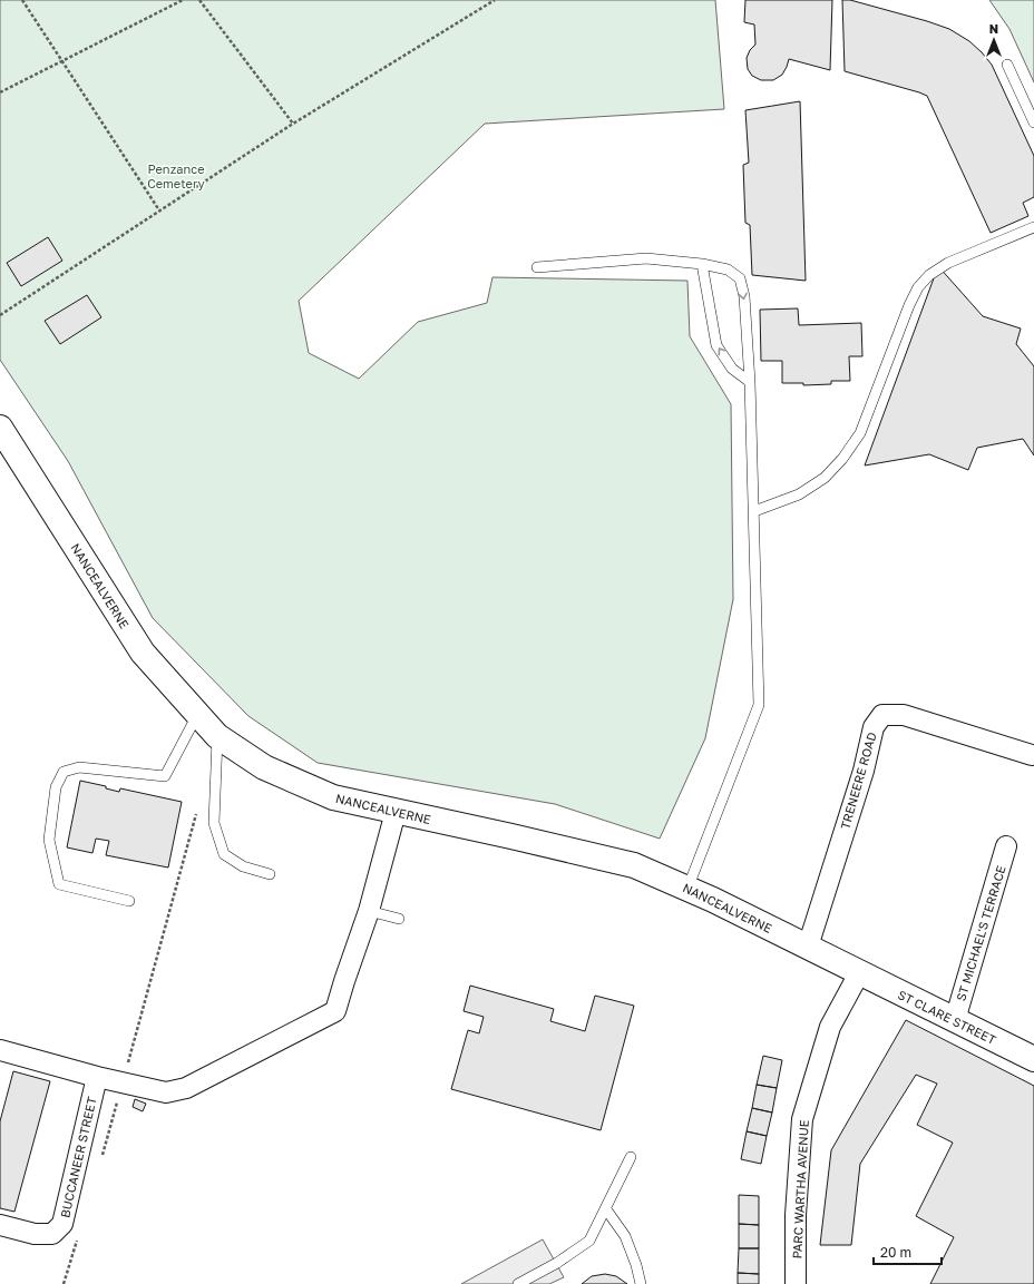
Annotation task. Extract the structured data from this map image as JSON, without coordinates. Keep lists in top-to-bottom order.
{
  "streets": {
    "street": [
      "NANCEALVERNE",
      "TRENEERE ROAD",
      "ST MICHAEL'S TERRACE",
      "ST CLARE STREET",
      "BUCCANEER STREET",
      "PARC WARTHA AVENUE"
    ]
  },
  "crossings": [
    ["NANCEALVERNE", "TRENEERE ROAD"],
    ["NANCEALVERNE", "ST CLARE STREET"],
    ["NANCEALVERNE", "PARC WARTHA AVENUE"],
    ["ST MICHAEL'S TERRACE", "ST CLARE STREET"],
    ["ST CLARE STREET", "PARC WARTHA AVENUE"]
  ],
  "parks": ["Penzance Cemetery"],
  "scale_bar": "20 m",
  "north": "top"
}
